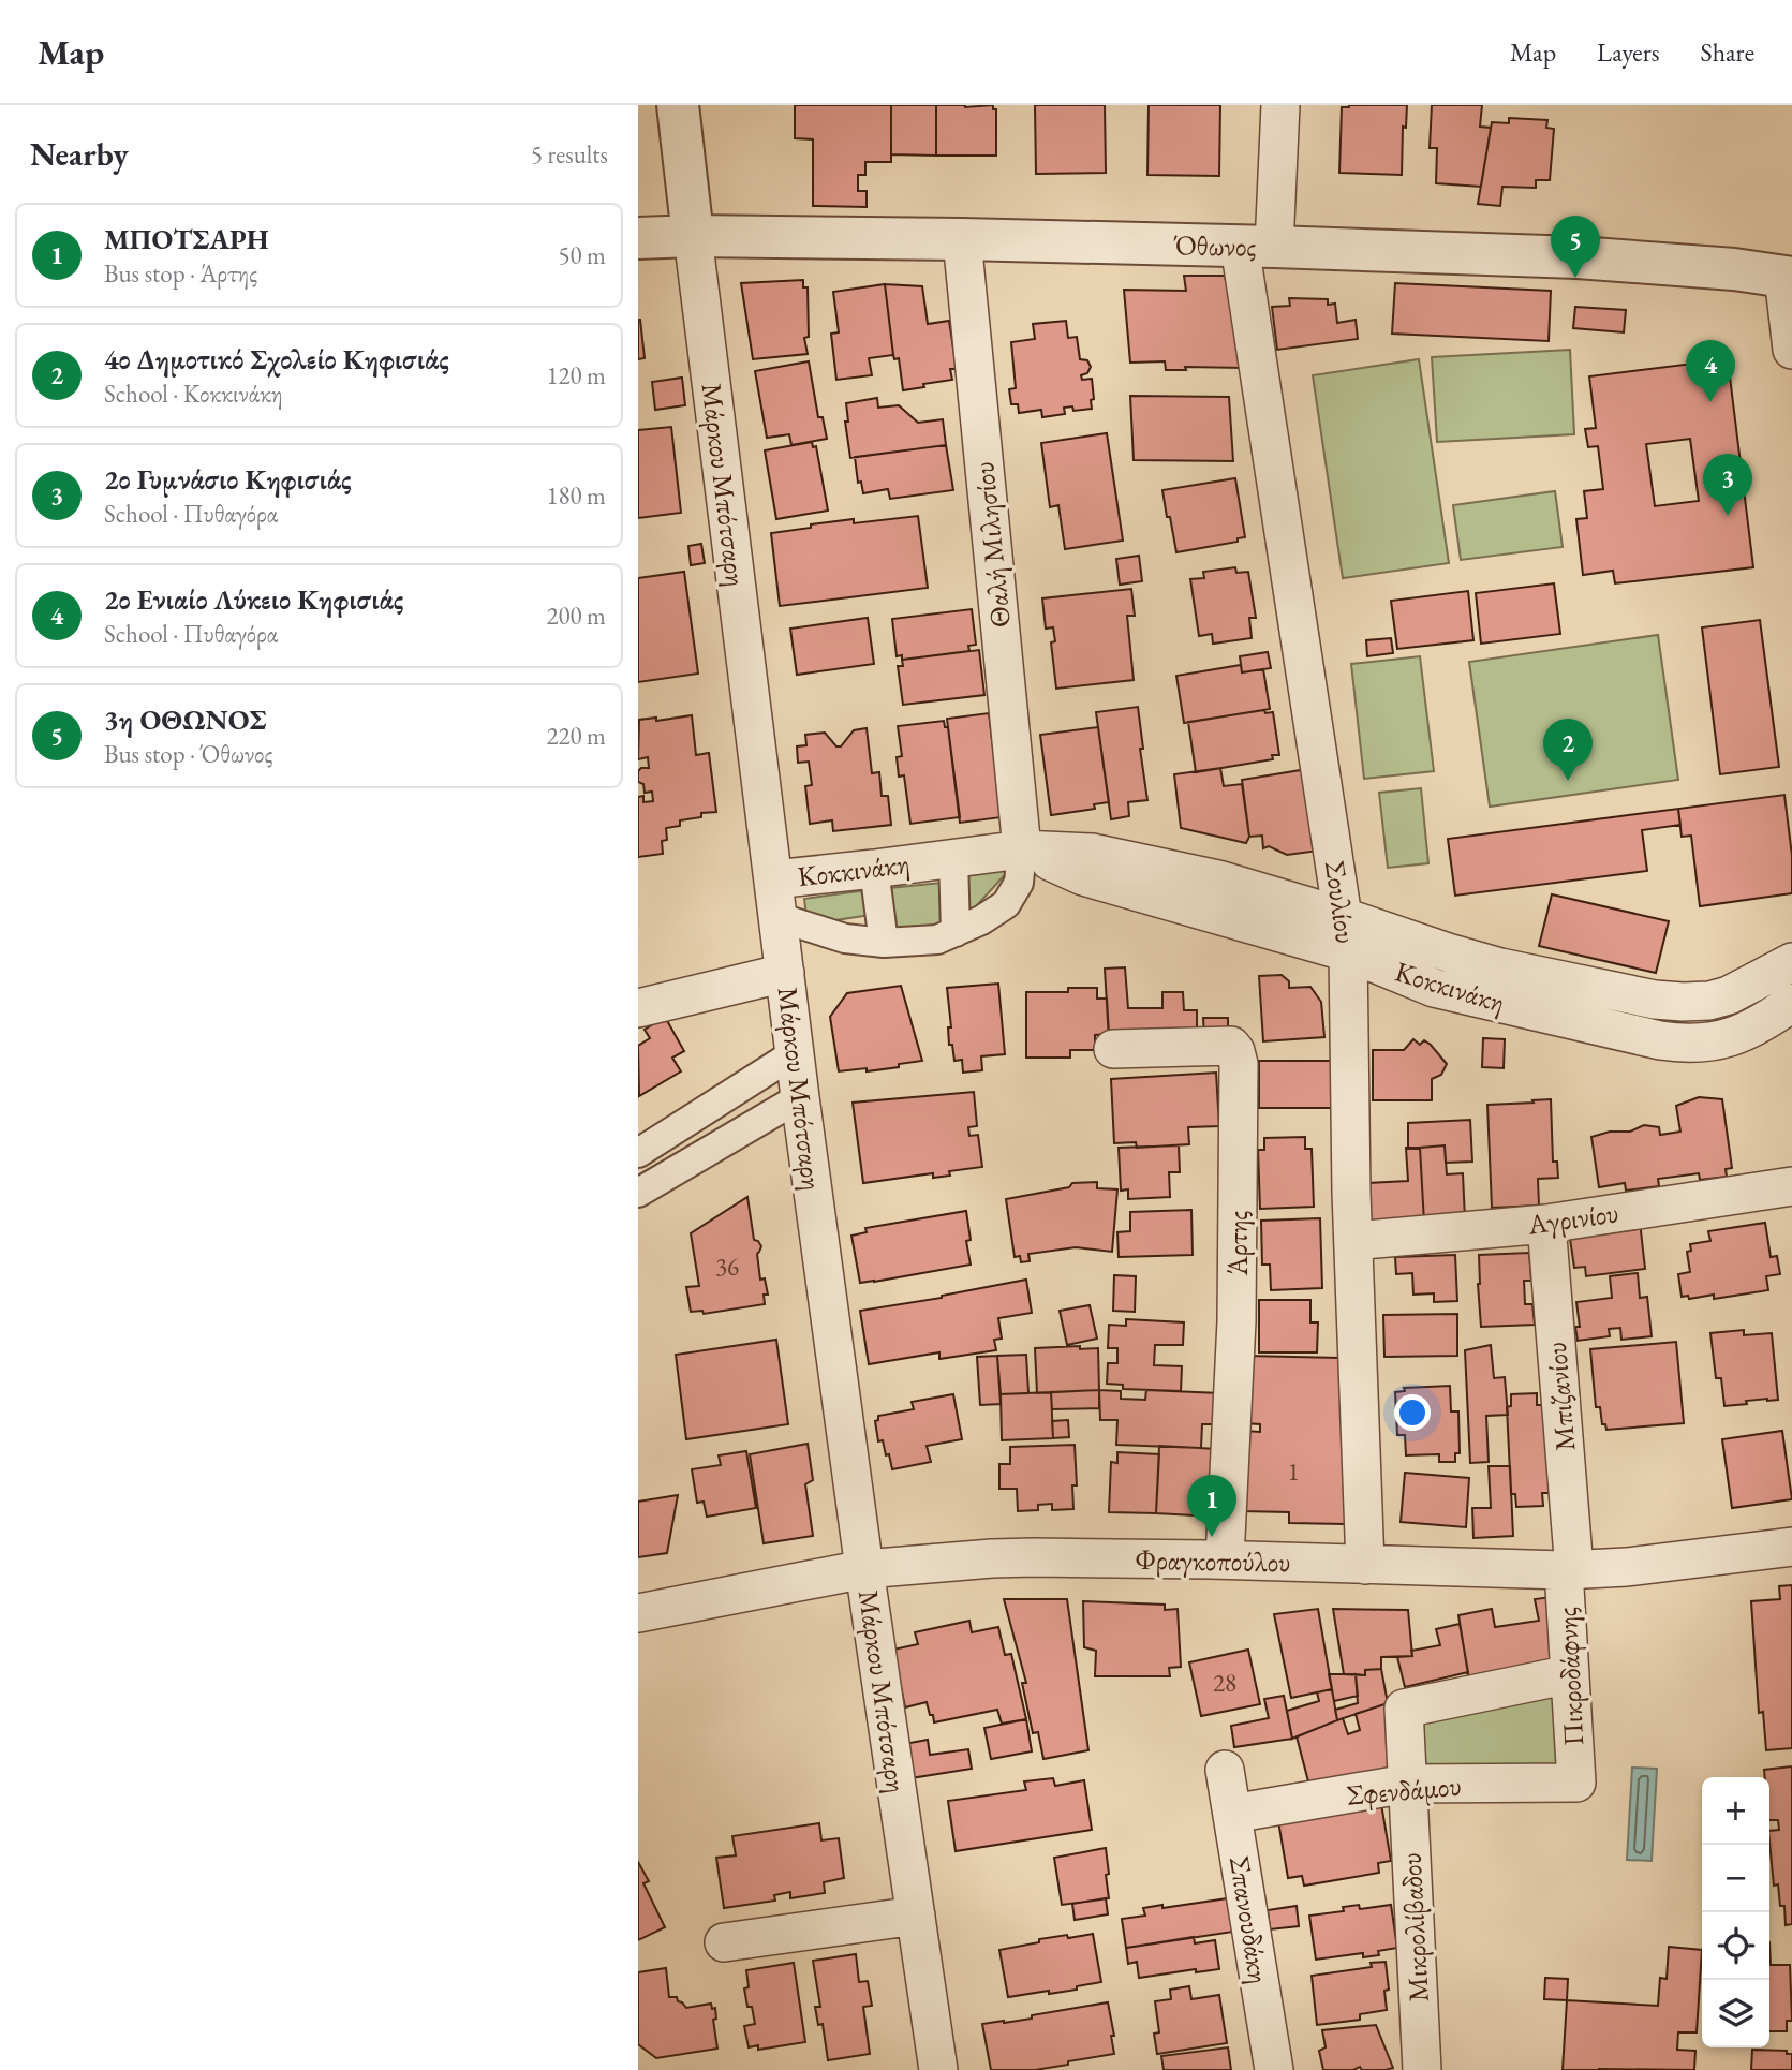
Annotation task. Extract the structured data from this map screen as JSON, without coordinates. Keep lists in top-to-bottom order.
{
  "streets": {
    "street": [
      "Όθωνος",
      "Μάρκου Μπότσαρη",
      "Θαλή Μιλησίου",
      "Κοκκινάκη",
      "Σουλίου",
      "Αγρινίου",
      "Άρτης",
      "Μπιζανίου",
      "Φραγκοπούλου",
      "Πικροδάφνης",
      "Σφενδάμου",
      "Σπανουδάκη",
      "Μικρολίβαδου"
    ]
  },
  "crossings": [
    ["Όθωνος", "Μάρκου Μπότσαρη"],
    ["Όθωνος", "Θαλή Μιλησίου"],
    ["Όθωνος", "Σουλίου"],
    ["Μάρκου Μπότσαρη", "Κοκκινάκη"],
    ["Μάρκου Μπότσαρη", "Φραγκοπούλου"],
    ["Θαλή Μιλησίου", "Κοκκινάκη"],
    ["Κοκκινάκη", "Σουλίου"],
    ["Σουλίου", "Αγρινίου"],
    ["Σουλίου", "Φραγκοπούλου"],
    ["Αγρινίου", "Μπιζανίου"],
    ["Άρτης", "Φραγκοπούλου"],
    ["Μπιζανίου", "Φραγκοπούλου"],
    ["Μπιζανίου", "Πικροδάφνης"],
    ["Φραγκοπούλου", "Πικροδάφνης"],
    ["Πικροδάφνης", "Σφενδάμου"],
    ["Πικροδάφνης", "Μικρολίβαδου"],
    ["Σφενδάμου", "Σπανουδάκη"],
    ["Σφενδάμου", "Μικρολίβαδου"]
  ],
  "house_numbers": ["36", "1", "28"],
  "page": {
    "header": "Map",
    "nav": ["Map", "Layers", "Share"],
    "heading": ["Nearby", "5 results"],
    "list": [
      {
        "mark": "1",
        "name": "ΜΠΟΤΣΑΡΗ",
        "note": "Bus stop · Άρτης",
        "value": "50 m"
      },
      {
        "mark": "2",
        "name": "4ο Δημοτικό Σχολείο Κηφισιάς",
        "note": "School · Κοκκινάκη",
        "value": "120 m"
      },
      {
        "mark": "3",
        "name": "2ο Γυμνάσιο Κηφισιάς",
        "note": "School · Πυθαγόρα",
        "value": "180 m"
      },
      {
        "mark": "4",
        "name": "2ο Ενιαίο Λύκειο Κηφισιάς",
        "note": "School · Πυθαγόρα",
        "value": "200 m"
      },
      {
        "mark": "5",
        "name": "3η ΟΘΩΝΟΣ",
        "note": "Bus stop · Όθωνος",
        "value": "220 m"
      }
    ],
    "pins": [
      "5",
      "4",
      "3",
      "2",
      "1"
    ],
    "map_buttons": ["+", "−"]
  }
}
